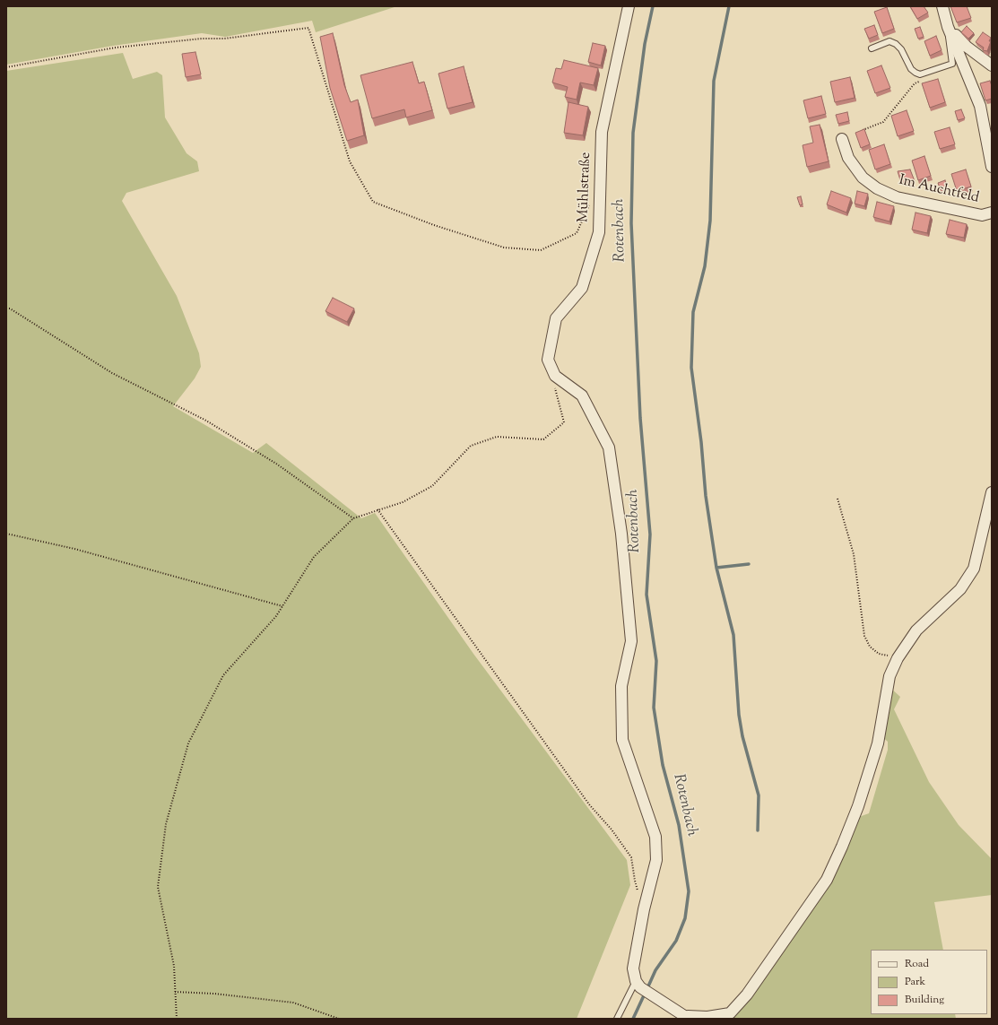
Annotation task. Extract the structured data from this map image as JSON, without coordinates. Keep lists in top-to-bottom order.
{
  "streets": {
    "street": ["Mühlstraße", "Im Auchtfeld"]
  },
  "water": ["Rotenbach"],
  "legend": ["Road", "Park", "Building"]
}
